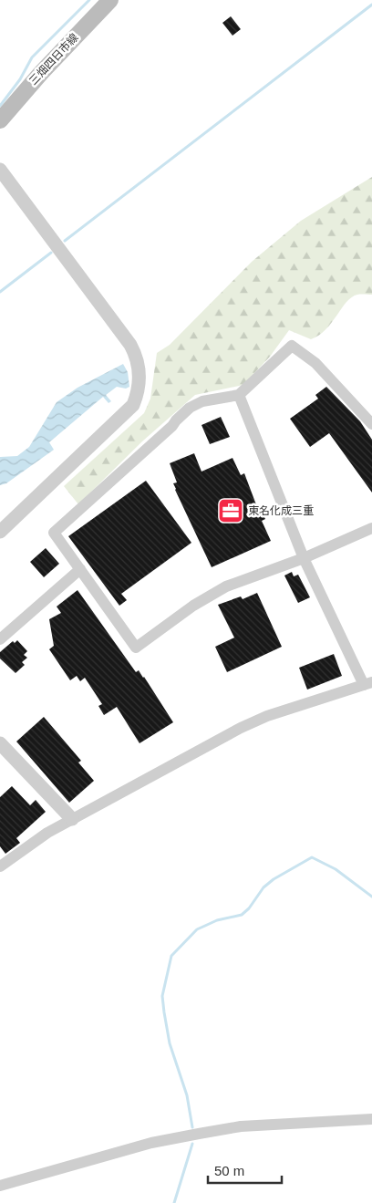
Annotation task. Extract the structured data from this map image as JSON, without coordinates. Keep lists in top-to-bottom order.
{
  "streets": {
    "main road": ["三畑四日市線"]
  },
  "places": {
    "office": ["東名化成三重"]
  },
  "scale_bar": "50 m"
}
